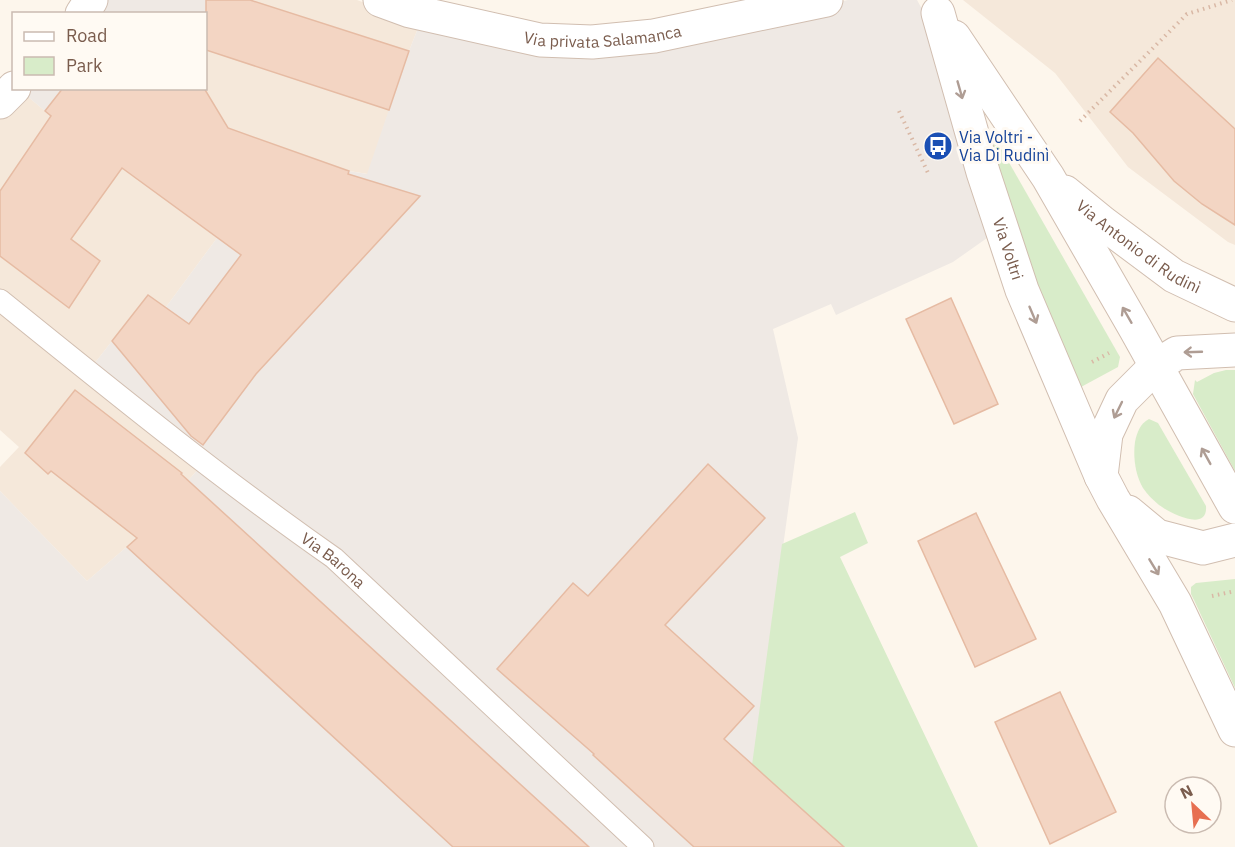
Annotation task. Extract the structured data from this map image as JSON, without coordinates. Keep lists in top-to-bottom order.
{
  "streets": {
    "street": ["Via privata Salamanca", "Via Antonio di Rudinì", "Via Voltri"],
    "lane": ["Via Barona"]
  },
  "crossings": [
    ["Via Antonio di Rudinì", "Via Voltri"]
  ],
  "places": {
    "bus stop": ["Via Voltri - Via Di Rudinì"]
  },
  "legend": ["Road", "Park"],
  "north": "top left"
}
